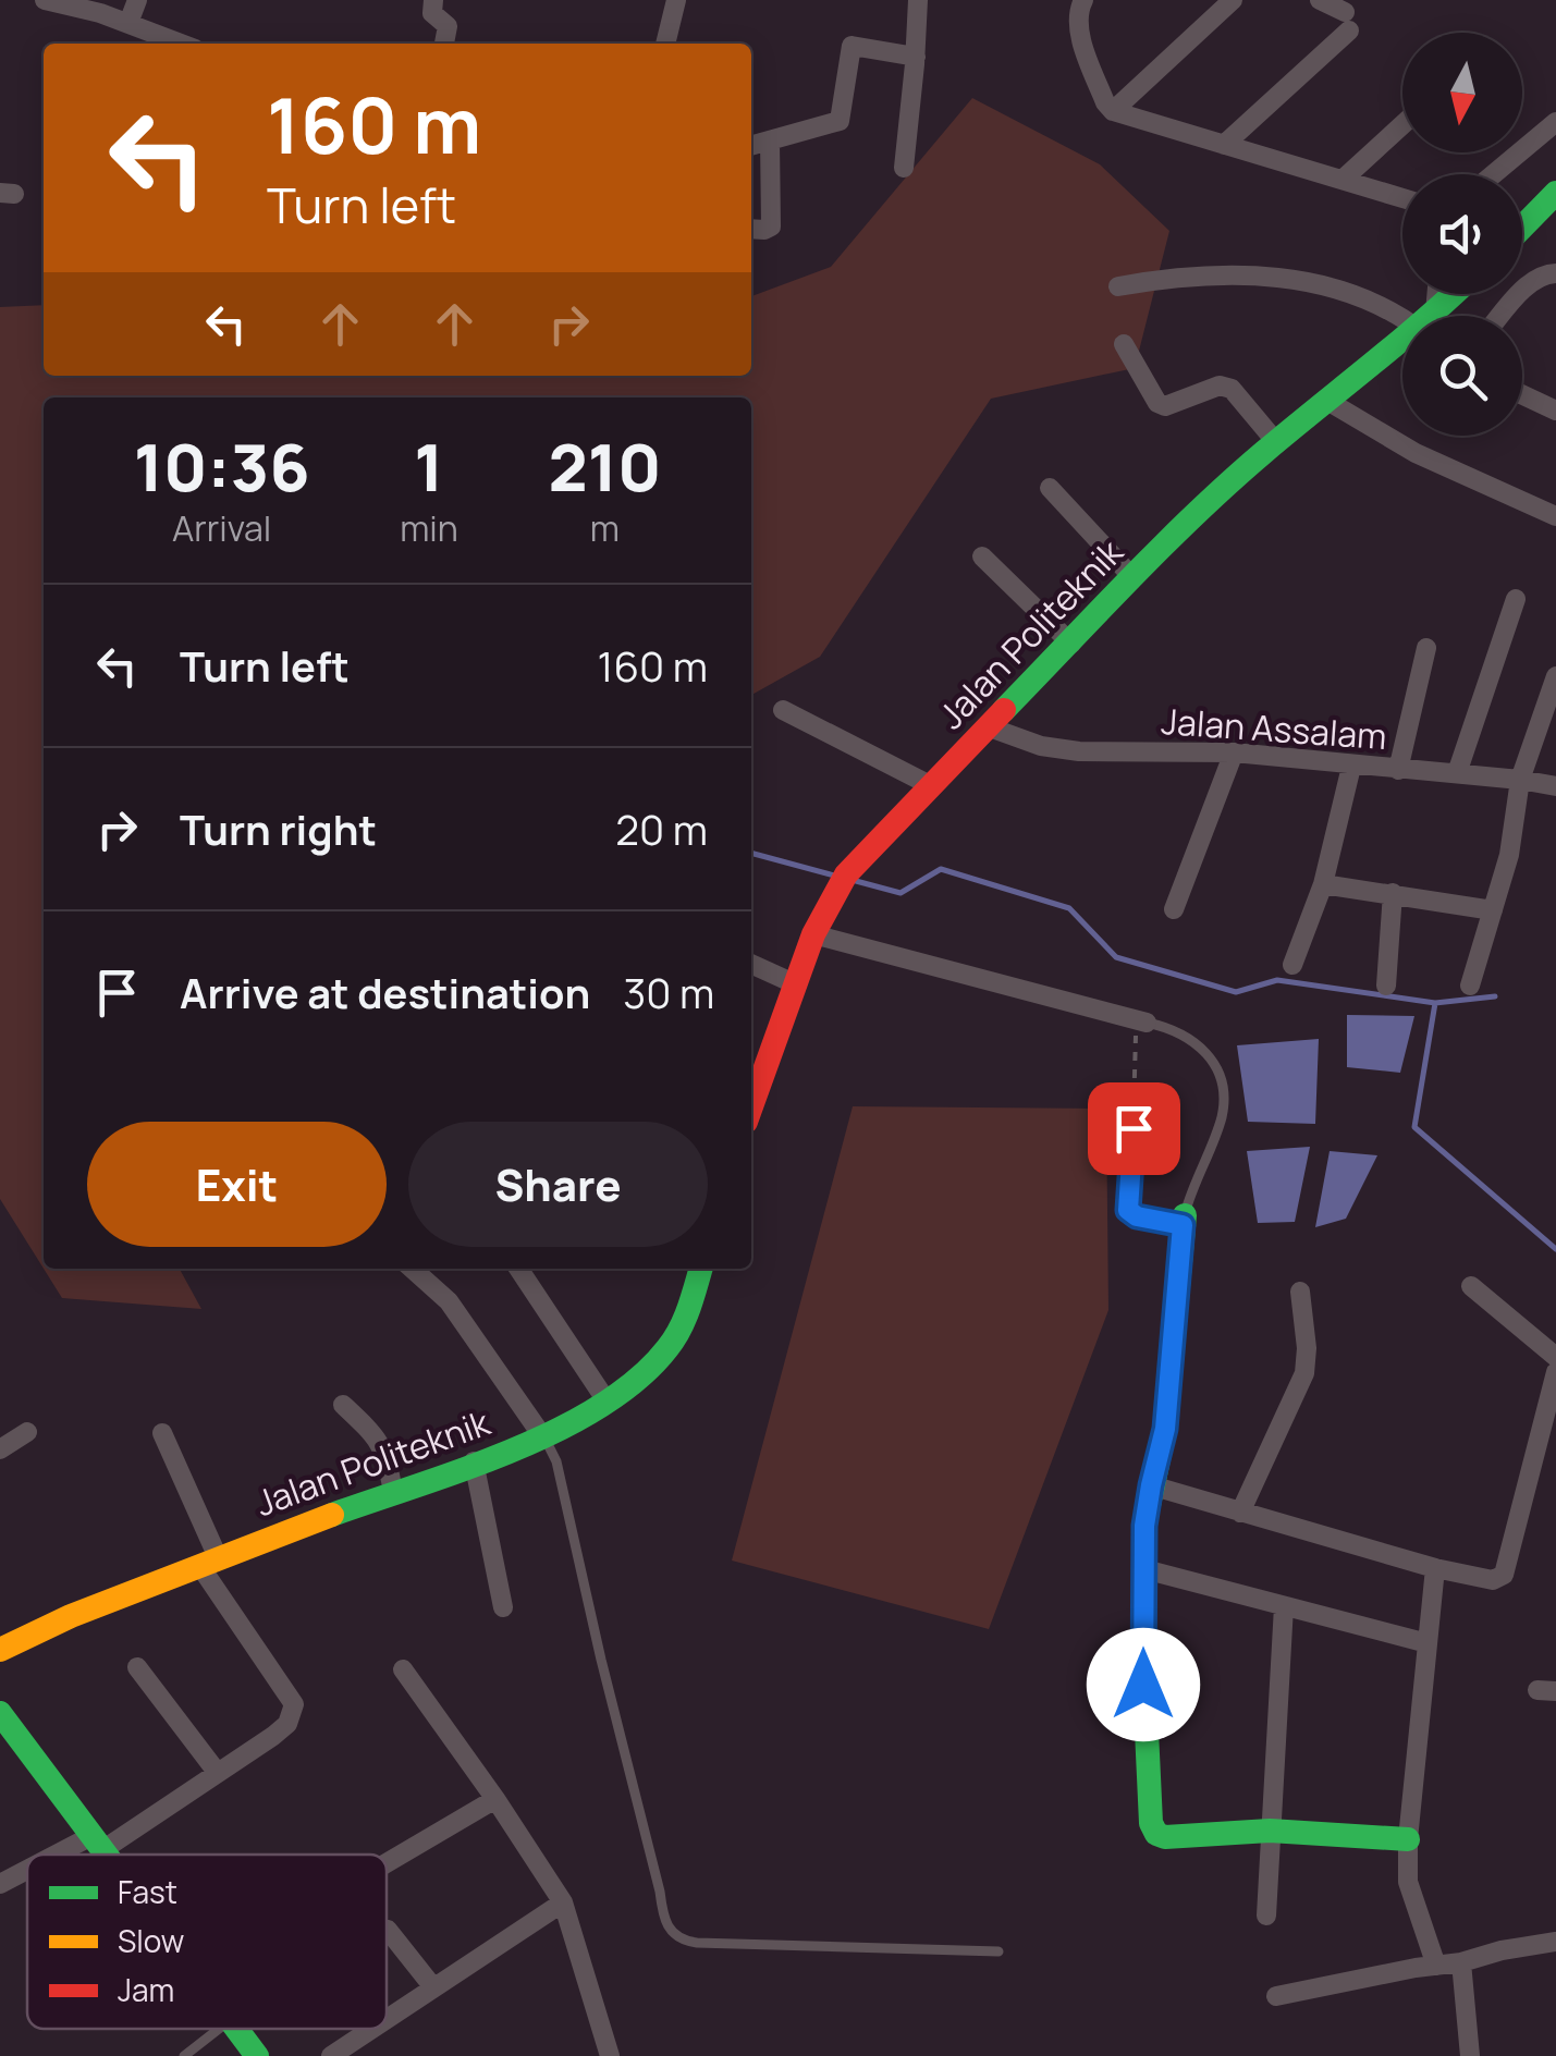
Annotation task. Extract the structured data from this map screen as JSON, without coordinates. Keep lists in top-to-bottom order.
{
  "streets": {
    "street": ["Jalan Politeknik", "Jalan Assalam"]
  },
  "crossings": [
    ["Jalan Politeknik", "Jalan Assalam"]
  ],
  "legend": ["Fast", "Slow", "Jam"],
  "north": "bottom",
  "page": {
    "turn": ["160 m", "Turn left"],
    "eta": [
      "10:36",
      "Arrival",
      "1",
      "min",
      "210",
      "m"
    ],
    "list": [
      {
        "name": "Turn left",
        "value": "160 m"
      },
      {
        "name": "Turn right",
        "value": "20 m"
      },
      {
        "name": "Arrive at destination",
        "value": "30 m"
      }
    ],
    "buttons": ["Exit", "Share"]
  }
}
